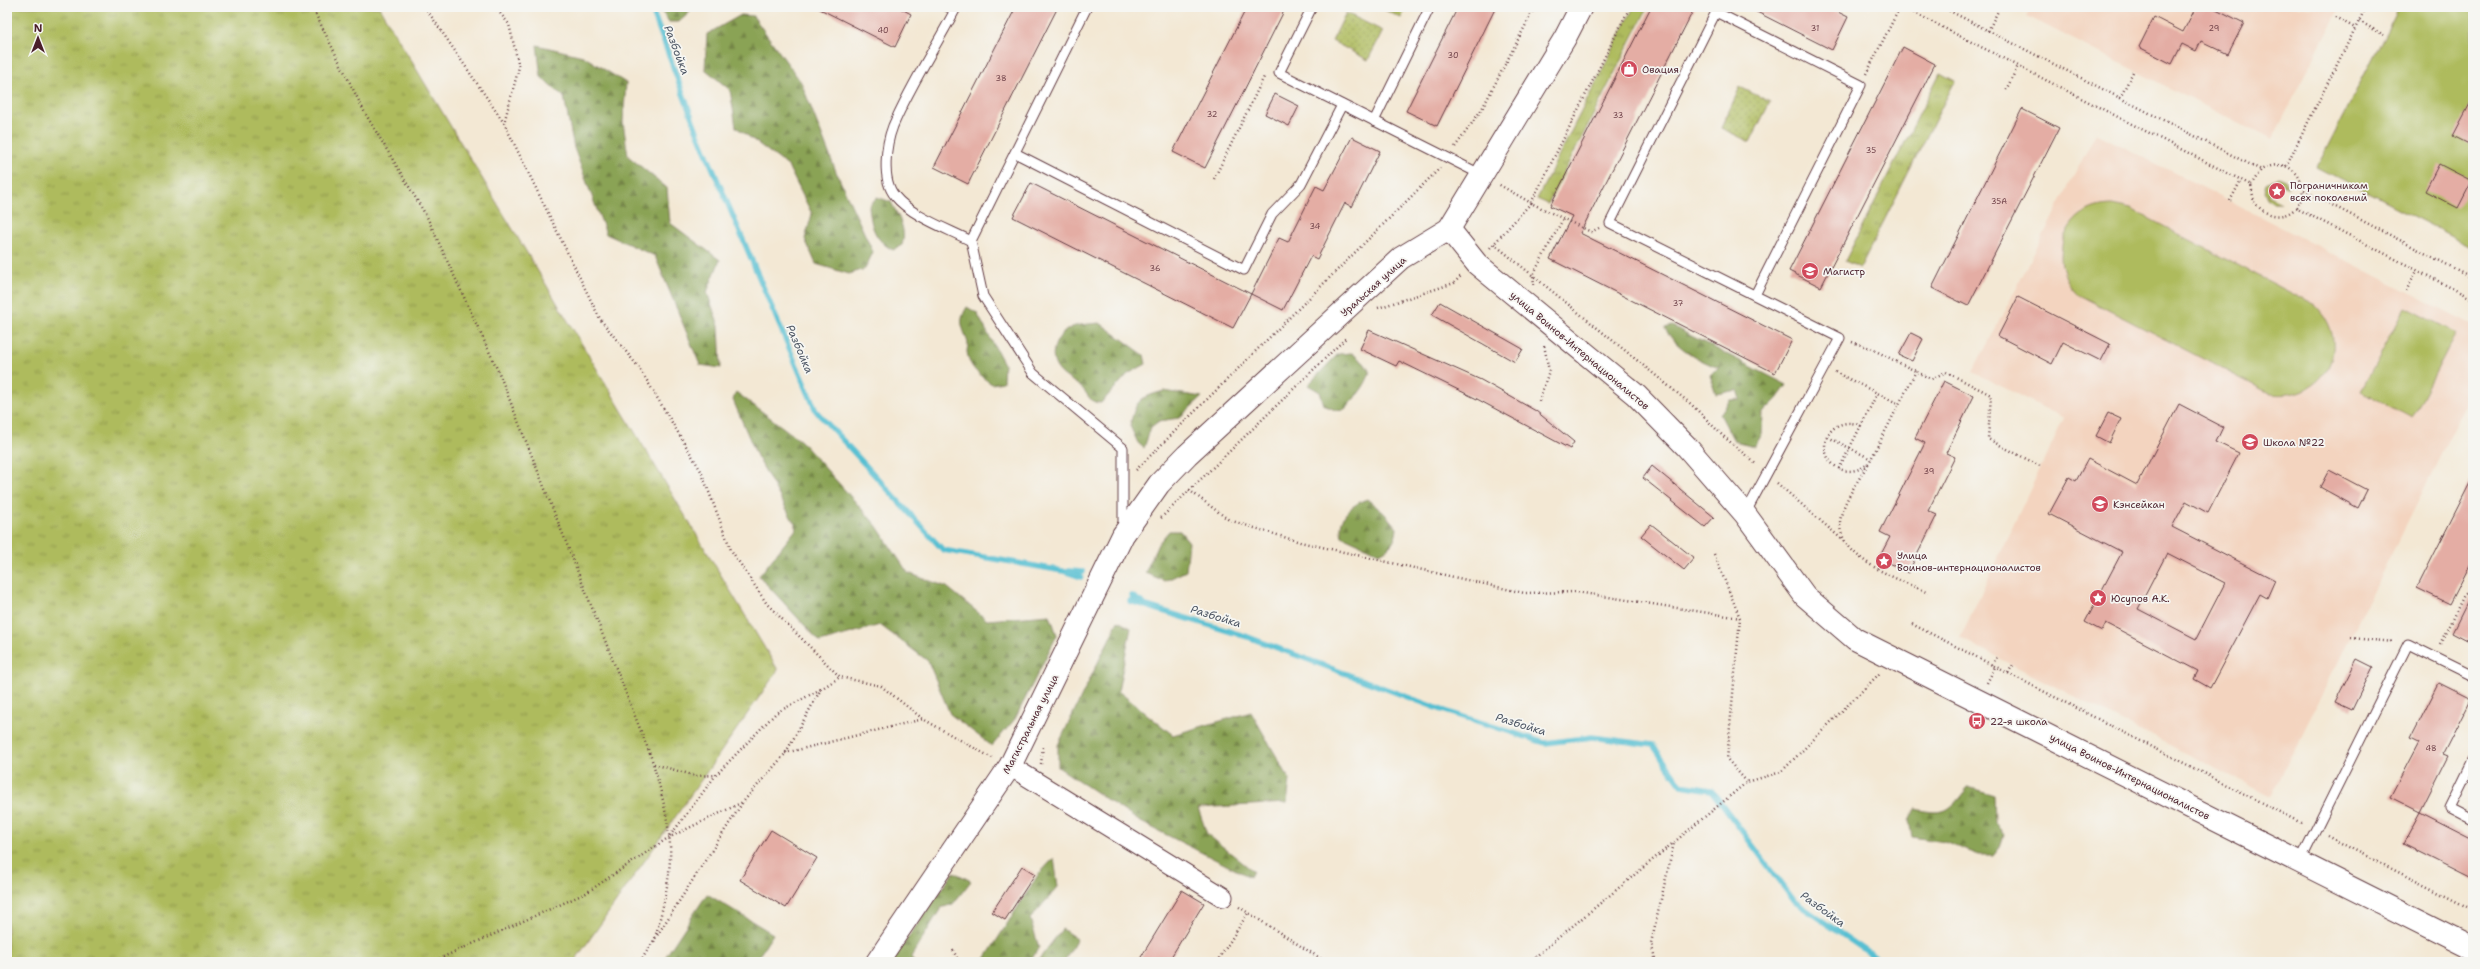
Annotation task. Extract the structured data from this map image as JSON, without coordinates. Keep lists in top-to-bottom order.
{
  "streets": {
    "street": ["Уральская улица", "улица Воинов-Интернационалистов", "Магистральная улица"]
  },
  "crossings": [
    ["Уральская улица", "улица Воинов-Интернационалистов"],
    ["Уральская улица", "Магистральная улица"]
  ],
  "water": ["Разбойка"],
  "places": {
    "shop": ["Овация"],
    "place": ["Пограничникам всех поколений", "Улица Воинов-интернационалистов", "Юсупов А.К."],
    "school or university": ["Магистр", "Школа №22", "Кэнсейкан"],
    "bus stop": ["22-я школа"]
  },
  "house_numbers": [
    "31",
    "29",
    "40",
    "30",
    "38",
    "32",
    "33",
    "35",
    "35А",
    "34",
    "36",
    "37",
    "39",
    "48"
  ],
  "north": "top"
}
